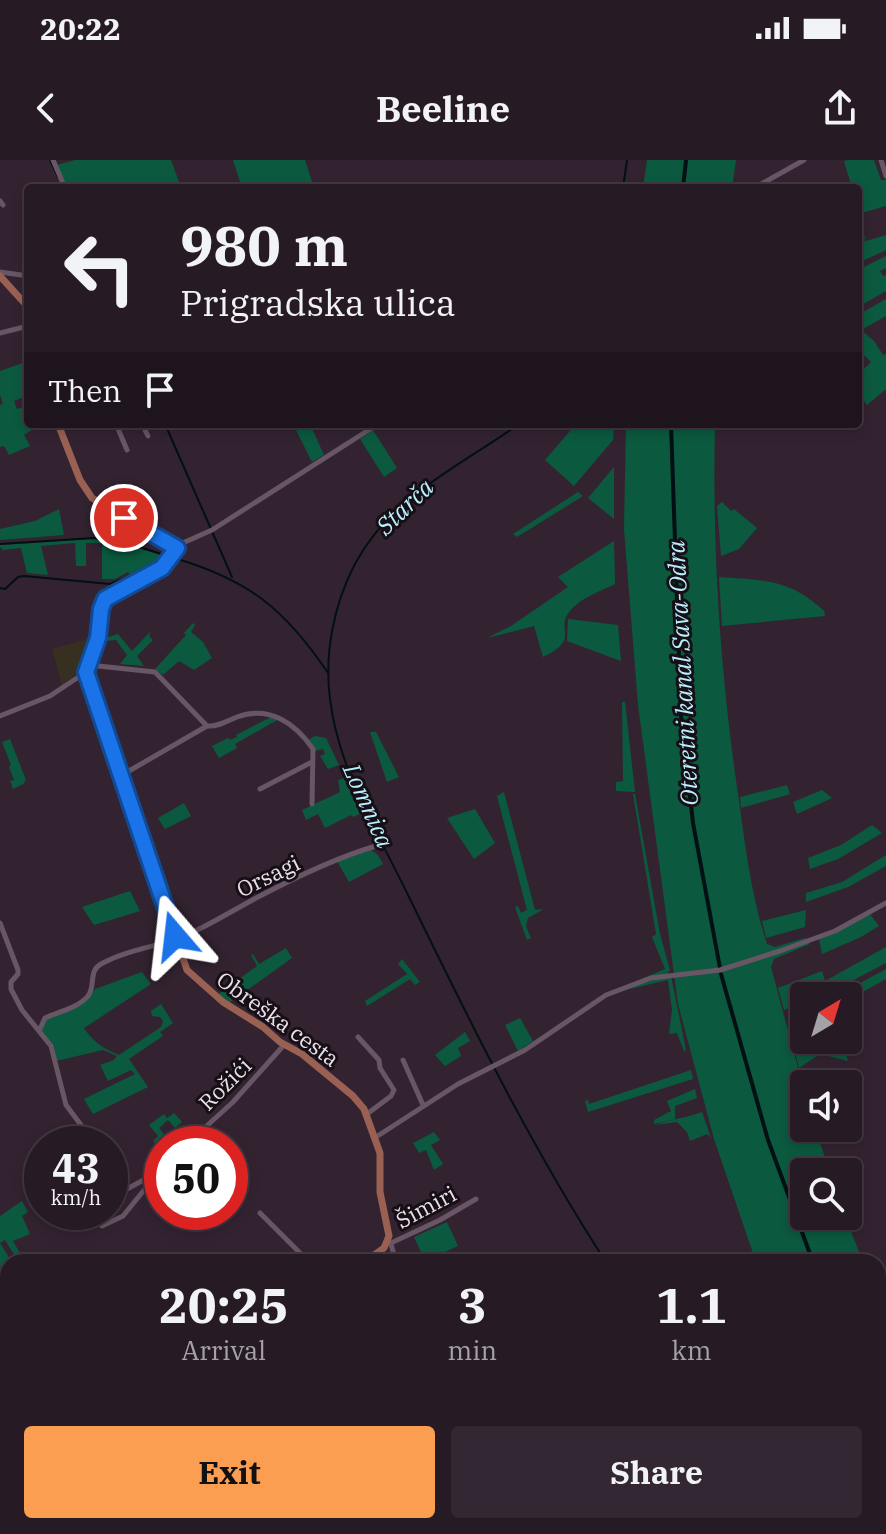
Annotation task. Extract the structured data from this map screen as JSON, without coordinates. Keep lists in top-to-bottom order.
{
  "streets": {
    "main road": ["Obreška cesta"],
    "street": ["Orsagi", "Rožići", "Šimiri"]
  },
  "crossings": [
    ["Orsagi", "Obreška cesta"],
    ["Obreška cesta", "Rožići"],
    ["Obreška cesta", "Šimiri"]
  ],
  "water": ["Starča", "Oteretni kanal Sava-Odra", "Lomnica"],
  "north": "top right",
  "page": {
    "status": "20:22",
    "header": "Beeline",
    "turn": ["980 m", "Prigradska ulica"],
    "then": "Then",
    "speed": "43 km/h",
    "limit": "50",
    "eta": [
      "20:25",
      "Arrival",
      "3",
      "min",
      "1.1",
      "km"
    ],
    "buttons": ["Exit", "Share"]
  }
}
